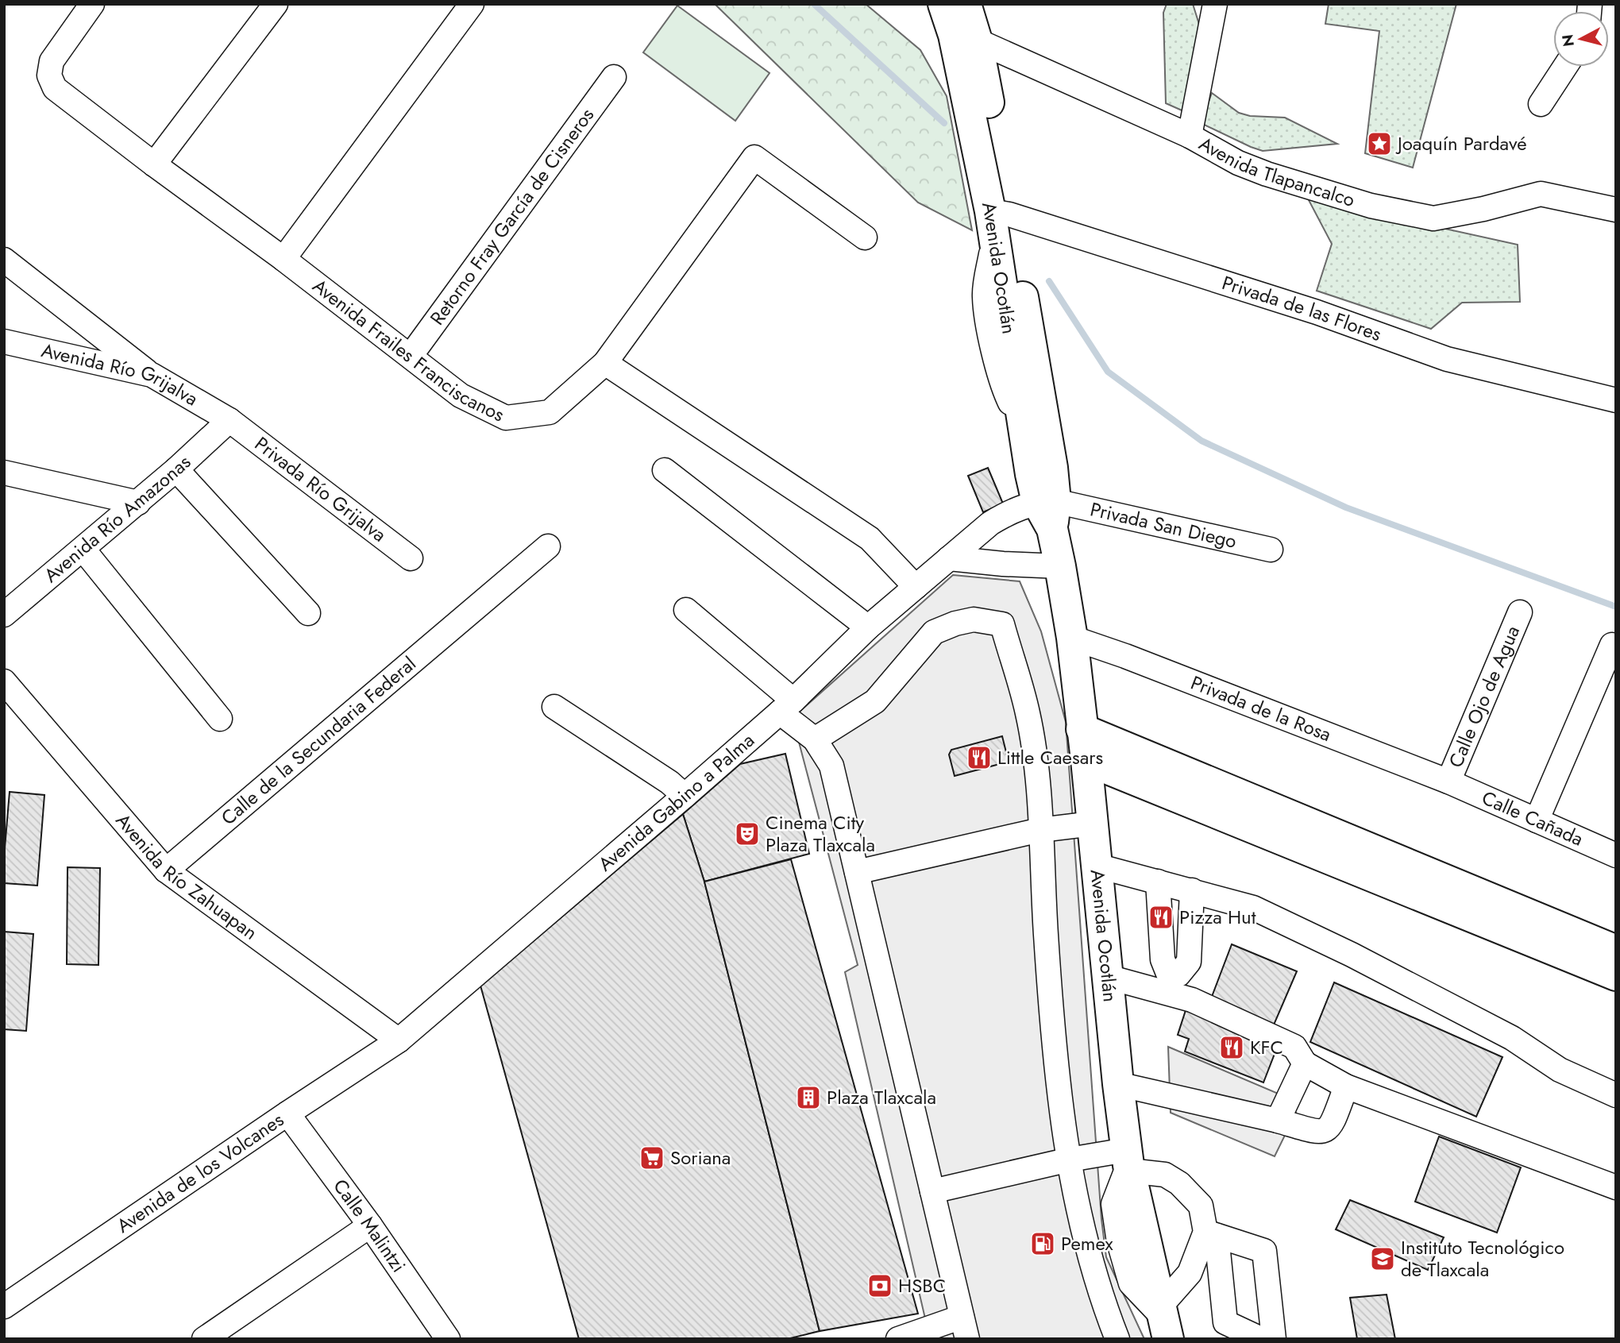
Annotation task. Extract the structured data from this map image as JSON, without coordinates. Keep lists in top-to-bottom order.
{
  "streets": {
    "main road": ["Avenida Ocotlán"],
    "street": [
      "Avenida Tlapancalco",
      "Retorno Fray García de Cisneros",
      "Privada de las Flores",
      "Avenida Frailes Franciscanos",
      "Avenida Río Grijalva",
      "Privada Río Grijalva",
      "Avenida Río Amazonas",
      "Privada San Diego",
      "Calle Ojo de Agua",
      "Privada de la Rosa",
      "Calle de la Secundaria Federal",
      "Avenida Gabino a Palma",
      "Calle Cañada",
      "Avenida Río Zahuapan",
      "Avenida de los Volcanes",
      "Calle Malintzi"
    ]
  },
  "crossings": [
    ["Avenida Tlapancalco", "Avenida Ocotlán"],
    ["Retorno Fray García de Cisneros", "Avenida Frailes Franciscanos"],
    ["Avenida Ocotlán", "Privada de las Flores"],
    ["Avenida Ocotlán", "Privada San Diego"],
    ["Avenida Ocotlán", "Privada de la Rosa"],
    ["Avenida Ocotlán", "Avenida Gabino a Palma"],
    ["Avenida Río Grijalva", "Privada Río Grijalva"],
    ["Avenida Río Grijalva", "Avenida Río Amazonas"],
    ["Privada Río Grijalva", "Avenida Río Amazonas"],
    ["Privada San Diego", "Avenida Gabino a Palma"],
    ["Calle Ojo de Agua", "Privada de la Rosa"],
    ["Calle Ojo de Agua", "Calle Cañada"],
    ["Privada de la Rosa", "Calle Cañada"],
    ["Calle de la Secundaria Federal", "Avenida Río Zahuapan"],
    ["Avenida Gabino a Palma", "Avenida Río Zahuapan"],
    ["Avenida Gabino a Palma", "Avenida de los Volcanes"],
    ["Avenida Río Zahuapan", "Avenida de los Volcanes"],
    ["Avenida de los Volcanes", "Calle Malintzi"]
  ],
  "places": {
    "place": ["Joaquín Pardavé"],
    "restaurant": ["Little Caesars", "Pizza Hut", "KFC"],
    "theatre": ["Cinema City Plaza Tlaxcala"],
    "building": ["Plaza Tlaxcala"],
    "supermarket": ["Soriana"],
    "fuel station": ["Pemex"],
    "school or university": ["Instituto Tecnológico de Tlaxcala"],
    "bank": ["HSBC"]
  },
  "north": "left"
}
